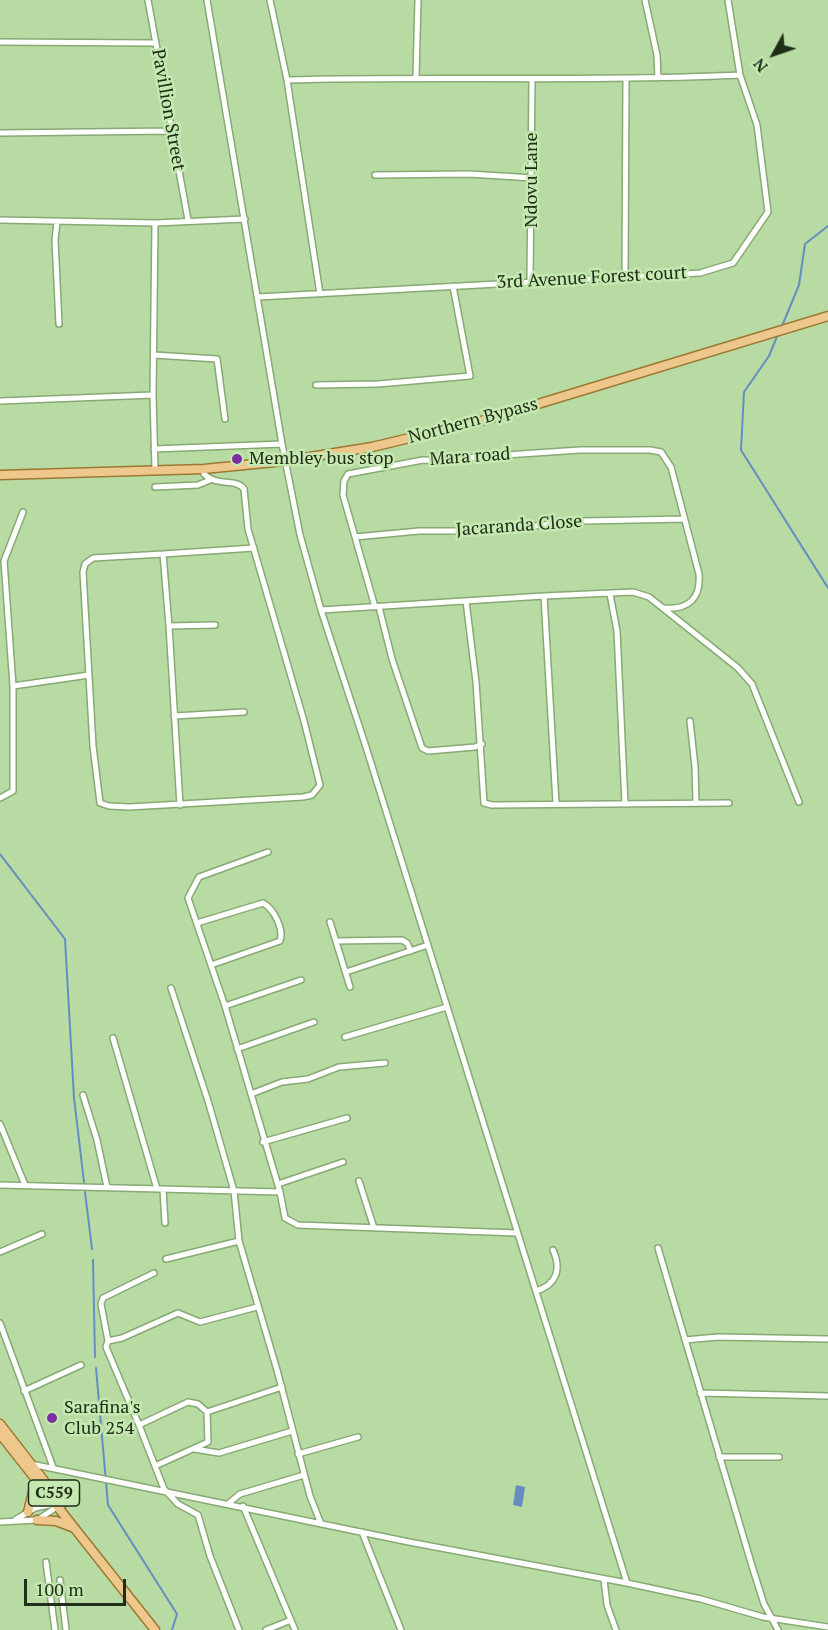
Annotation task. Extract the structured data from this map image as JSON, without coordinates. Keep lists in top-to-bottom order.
{
  "streets": {
    "main road": ["Northern Bypass", "C559"],
    "street": [
      "Pavillion Street",
      "Ndovu Lane",
      "3rd Avenue Forest court",
      "Mara road",
      "Jacaranda Close"
    ]
  },
  "crossings": [
    ["Ndovu Lane", "3rd Avenue Forest court"],
    ["Mara road", "Jacaranda Close"]
  ],
  "places": ["Membley bus stop", "Sarafina's Club 254"],
  "scale_bar": "100 m",
  "north": "bottom left"
}
